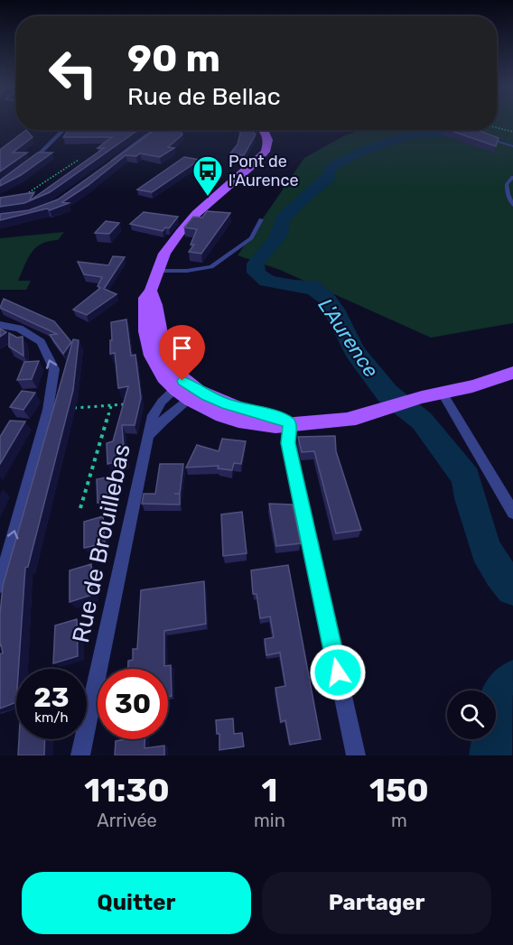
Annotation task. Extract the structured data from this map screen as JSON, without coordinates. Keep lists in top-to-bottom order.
{
  "streets": {
    "street": ["Rue de Brouillebas"]
  },
  "water": ["L'Aurence"],
  "places": {
    "bus stop": ["Pont de l'Aurence"]
  },
  "page": {
    "turn": ["90 m", "Rue de Bellac"],
    "speed": "23 km/h",
    "limit": "30",
    "eta": [
      "11:30",
      "Arrivée",
      "1",
      "min",
      "150",
      "m"
    ],
    "buttons": ["Quitter", "Partager"]
  }
}
